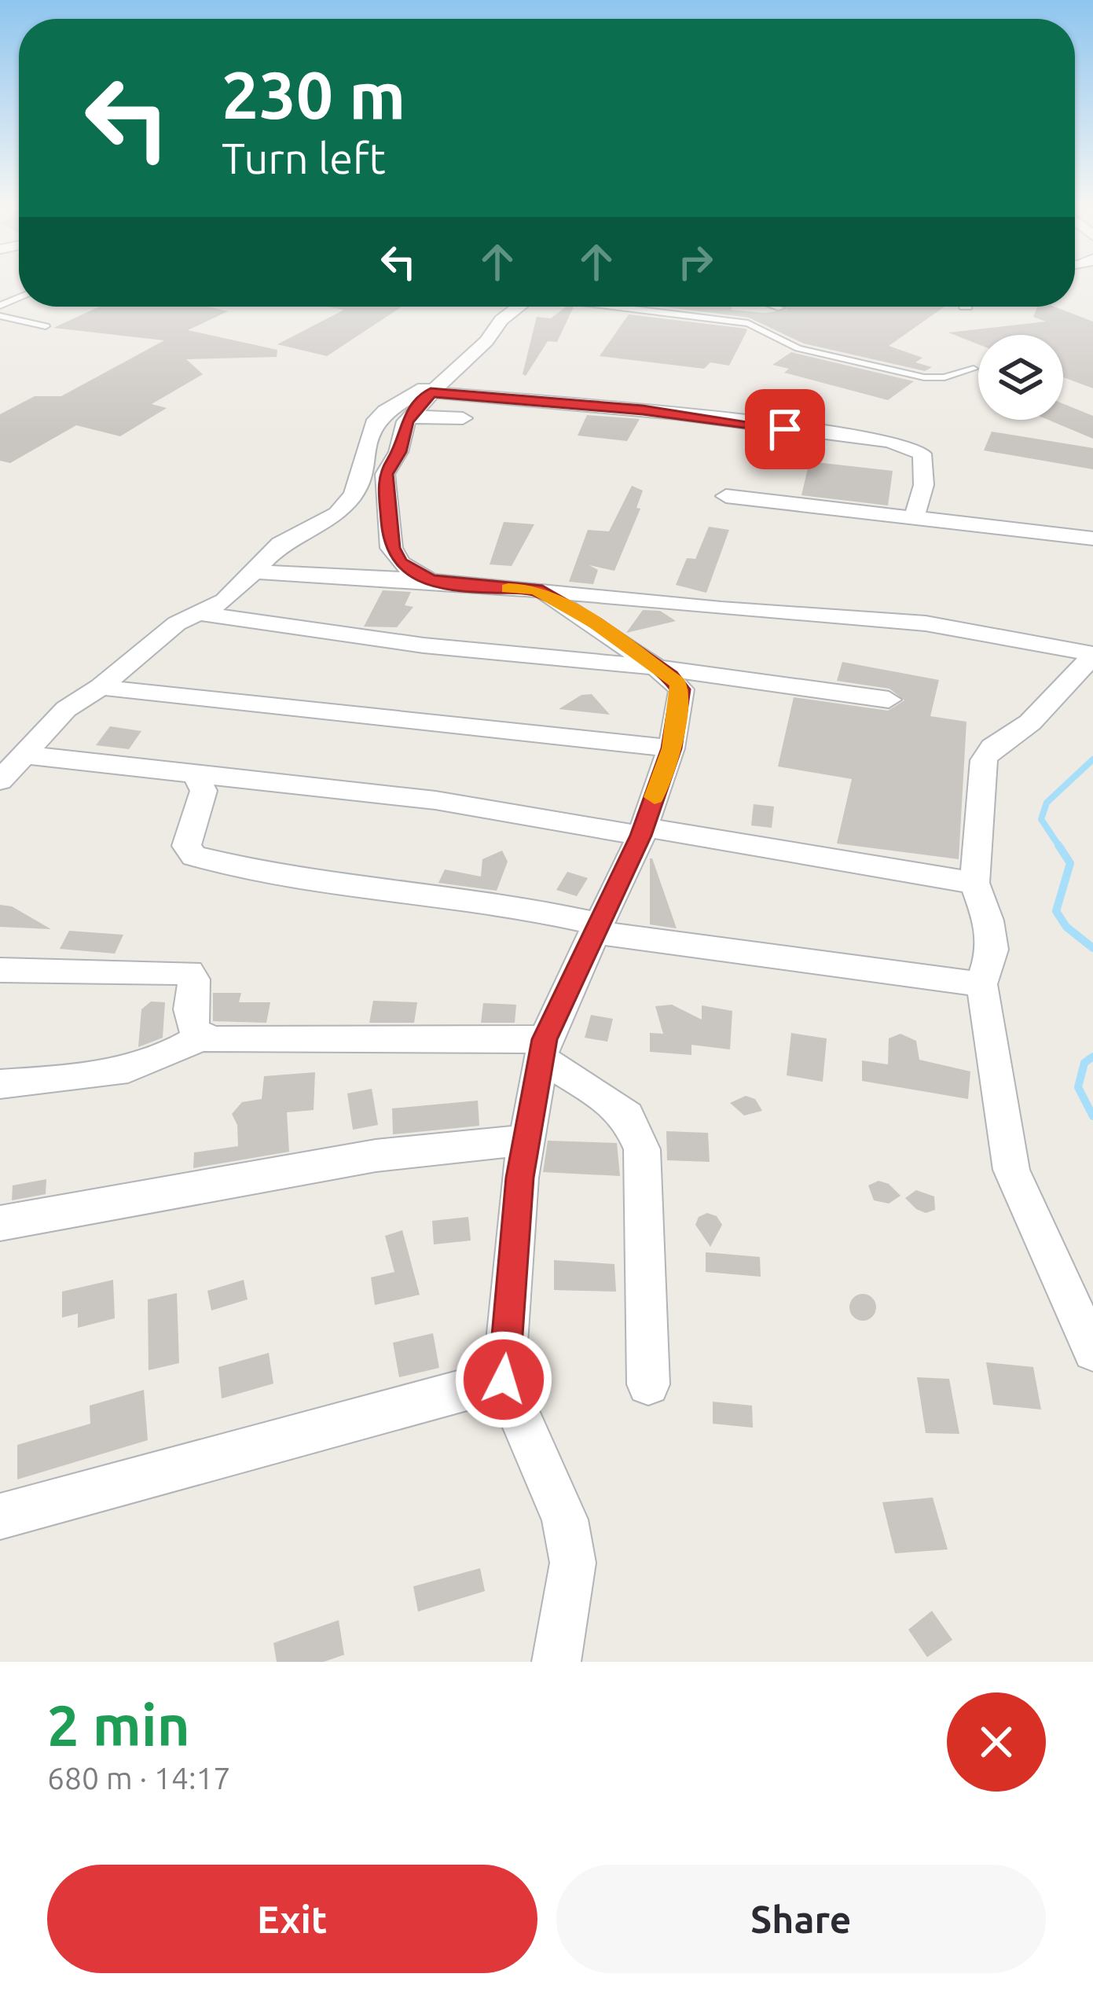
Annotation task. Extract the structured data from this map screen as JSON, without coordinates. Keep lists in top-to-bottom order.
{
  "page": {
    "turn": ["230 m", "Turn left"],
    "heading": ["2 min", "680 m · 14:17"],
    "buttons": ["Exit", "Share"]
  }
}
